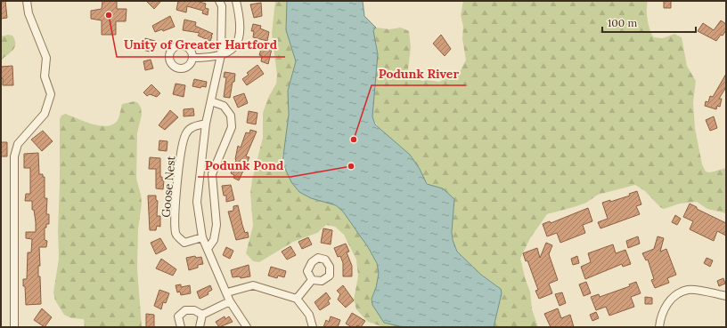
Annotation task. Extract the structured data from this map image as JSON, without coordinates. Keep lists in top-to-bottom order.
{
  "streets": {
    "street": ["Goose Nest"]
  },
  "places": ["Unity of Greater Hartford", "Podunk River", "Podunk Pond"],
  "scale_bar": "100 m"
}
